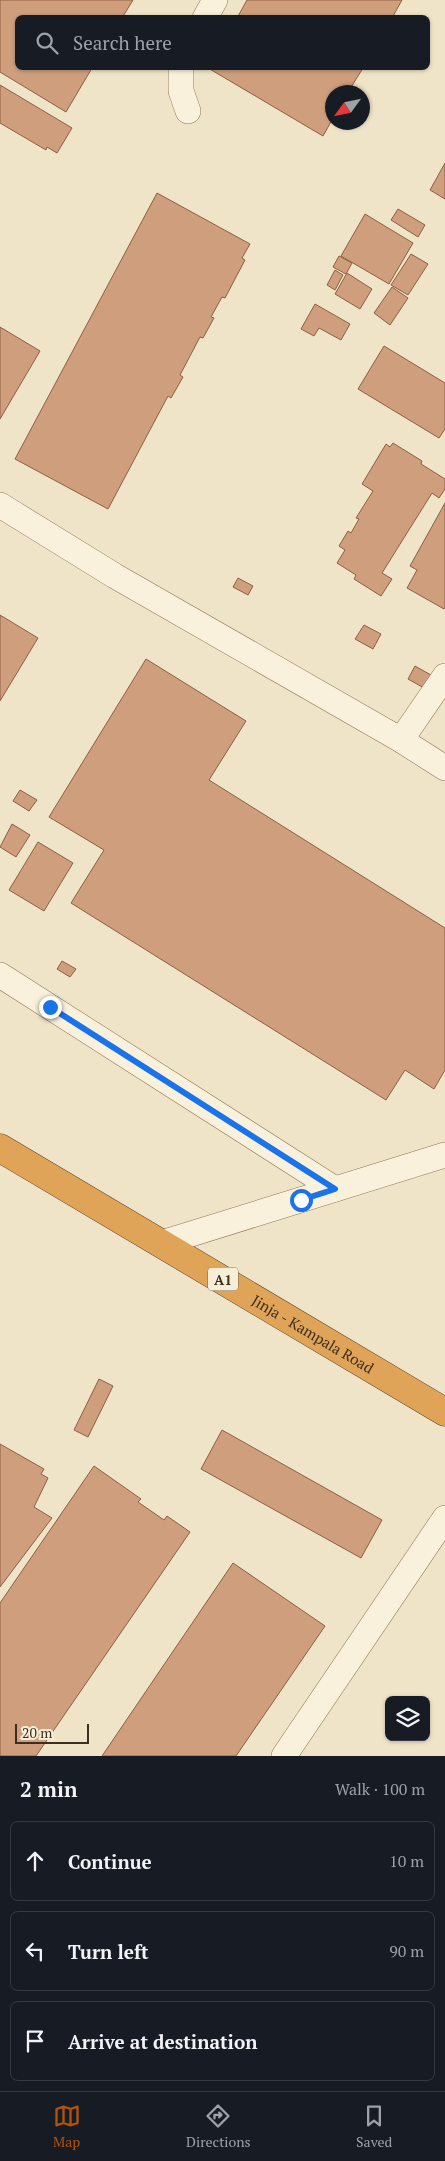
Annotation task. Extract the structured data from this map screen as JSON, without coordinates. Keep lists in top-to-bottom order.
{
  "streets": {
    "highway": ["A1", "Jinja - Kampala Road"]
  },
  "scale_bar": "20 m",
  "north": "bottom left",
  "page": {
    "search": "Search here",
    "scale": "20 m",
    "heading": ["2 min", "Walk · 100 m"],
    "list": [
      ["Continue", "10 m"],
      ["Turn left", "90 m"],
      "Arrive at destination"
    ],
    "nav": ["Map", "Directions", "Saved"]
  }
}
